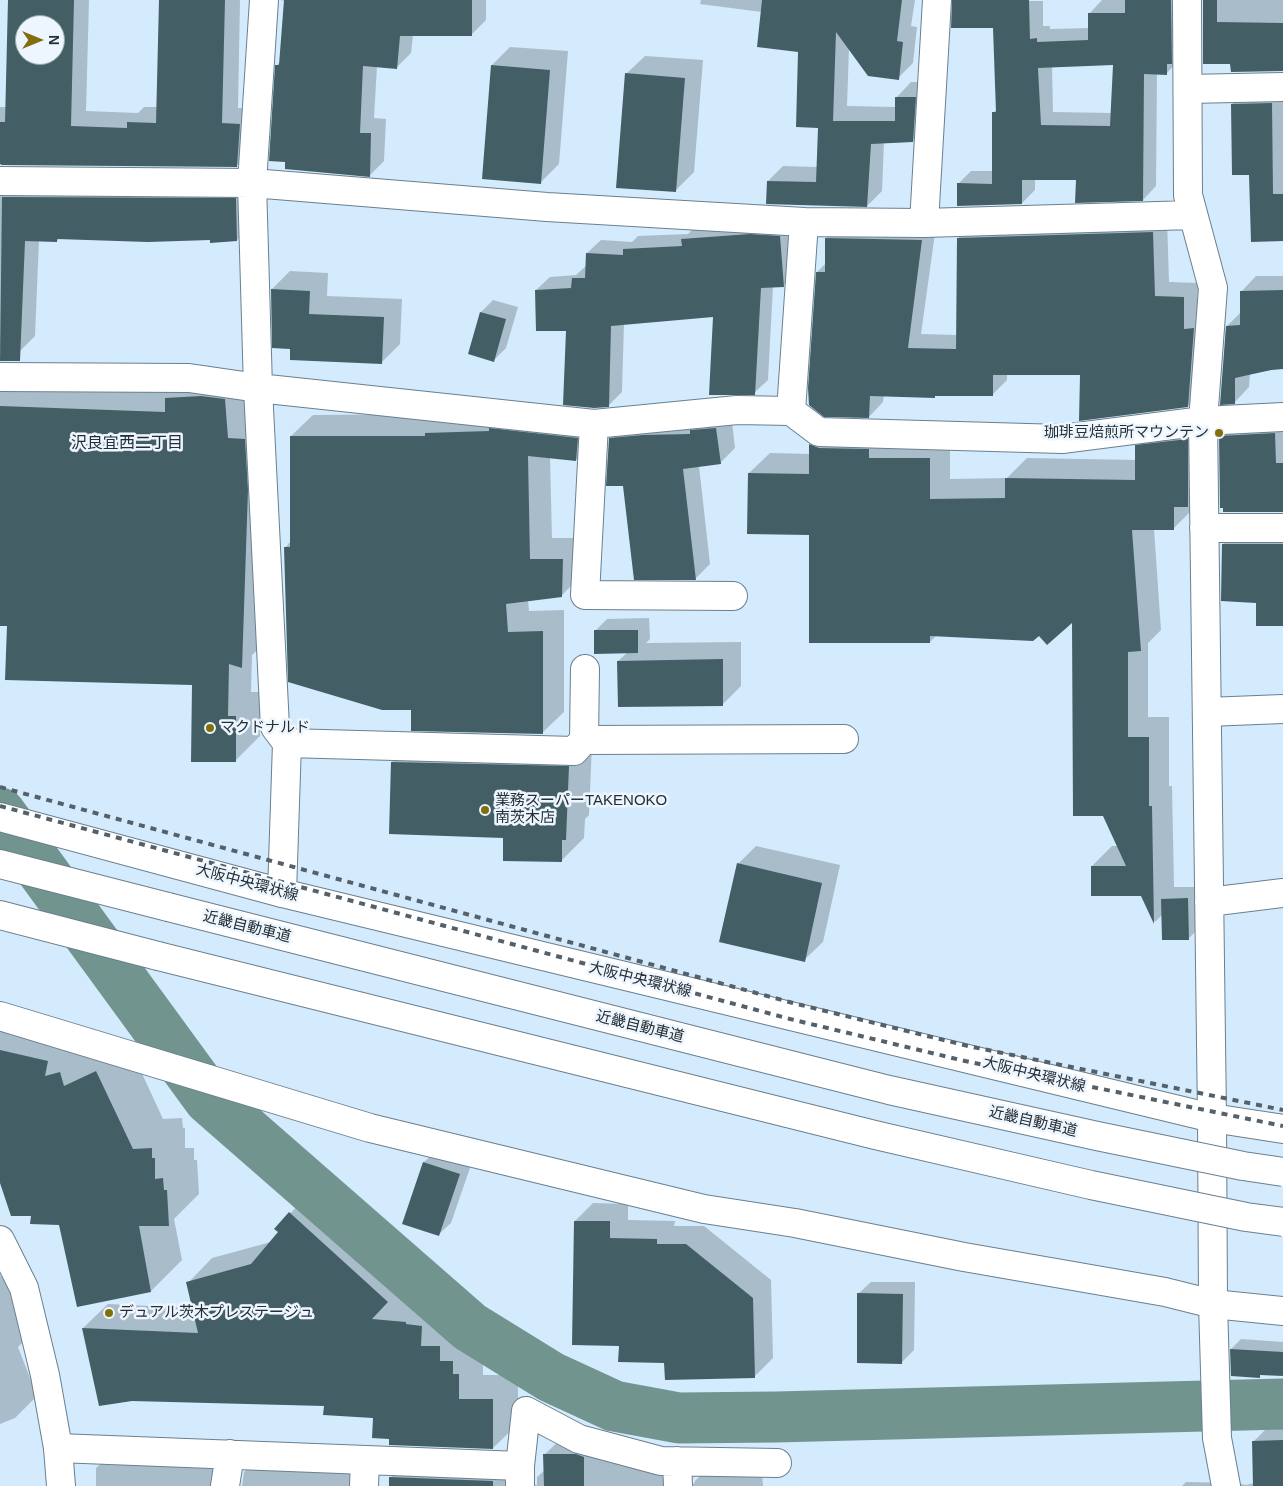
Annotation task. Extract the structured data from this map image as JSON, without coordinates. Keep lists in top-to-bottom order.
{
  "streets": {
    "main road": ["大阪中央環状線", "近畿自動車道"]
  },
  "districts": ["沢良宜西二丁目"],
  "places": [
    "珈琲豆焙煎所マウンテン",
    "マクドナルド",
    "業務スーパーTAKENOKO 南茨木店",
    "デュアル茨木プレステージュ"
  ],
  "north": "right"
}
